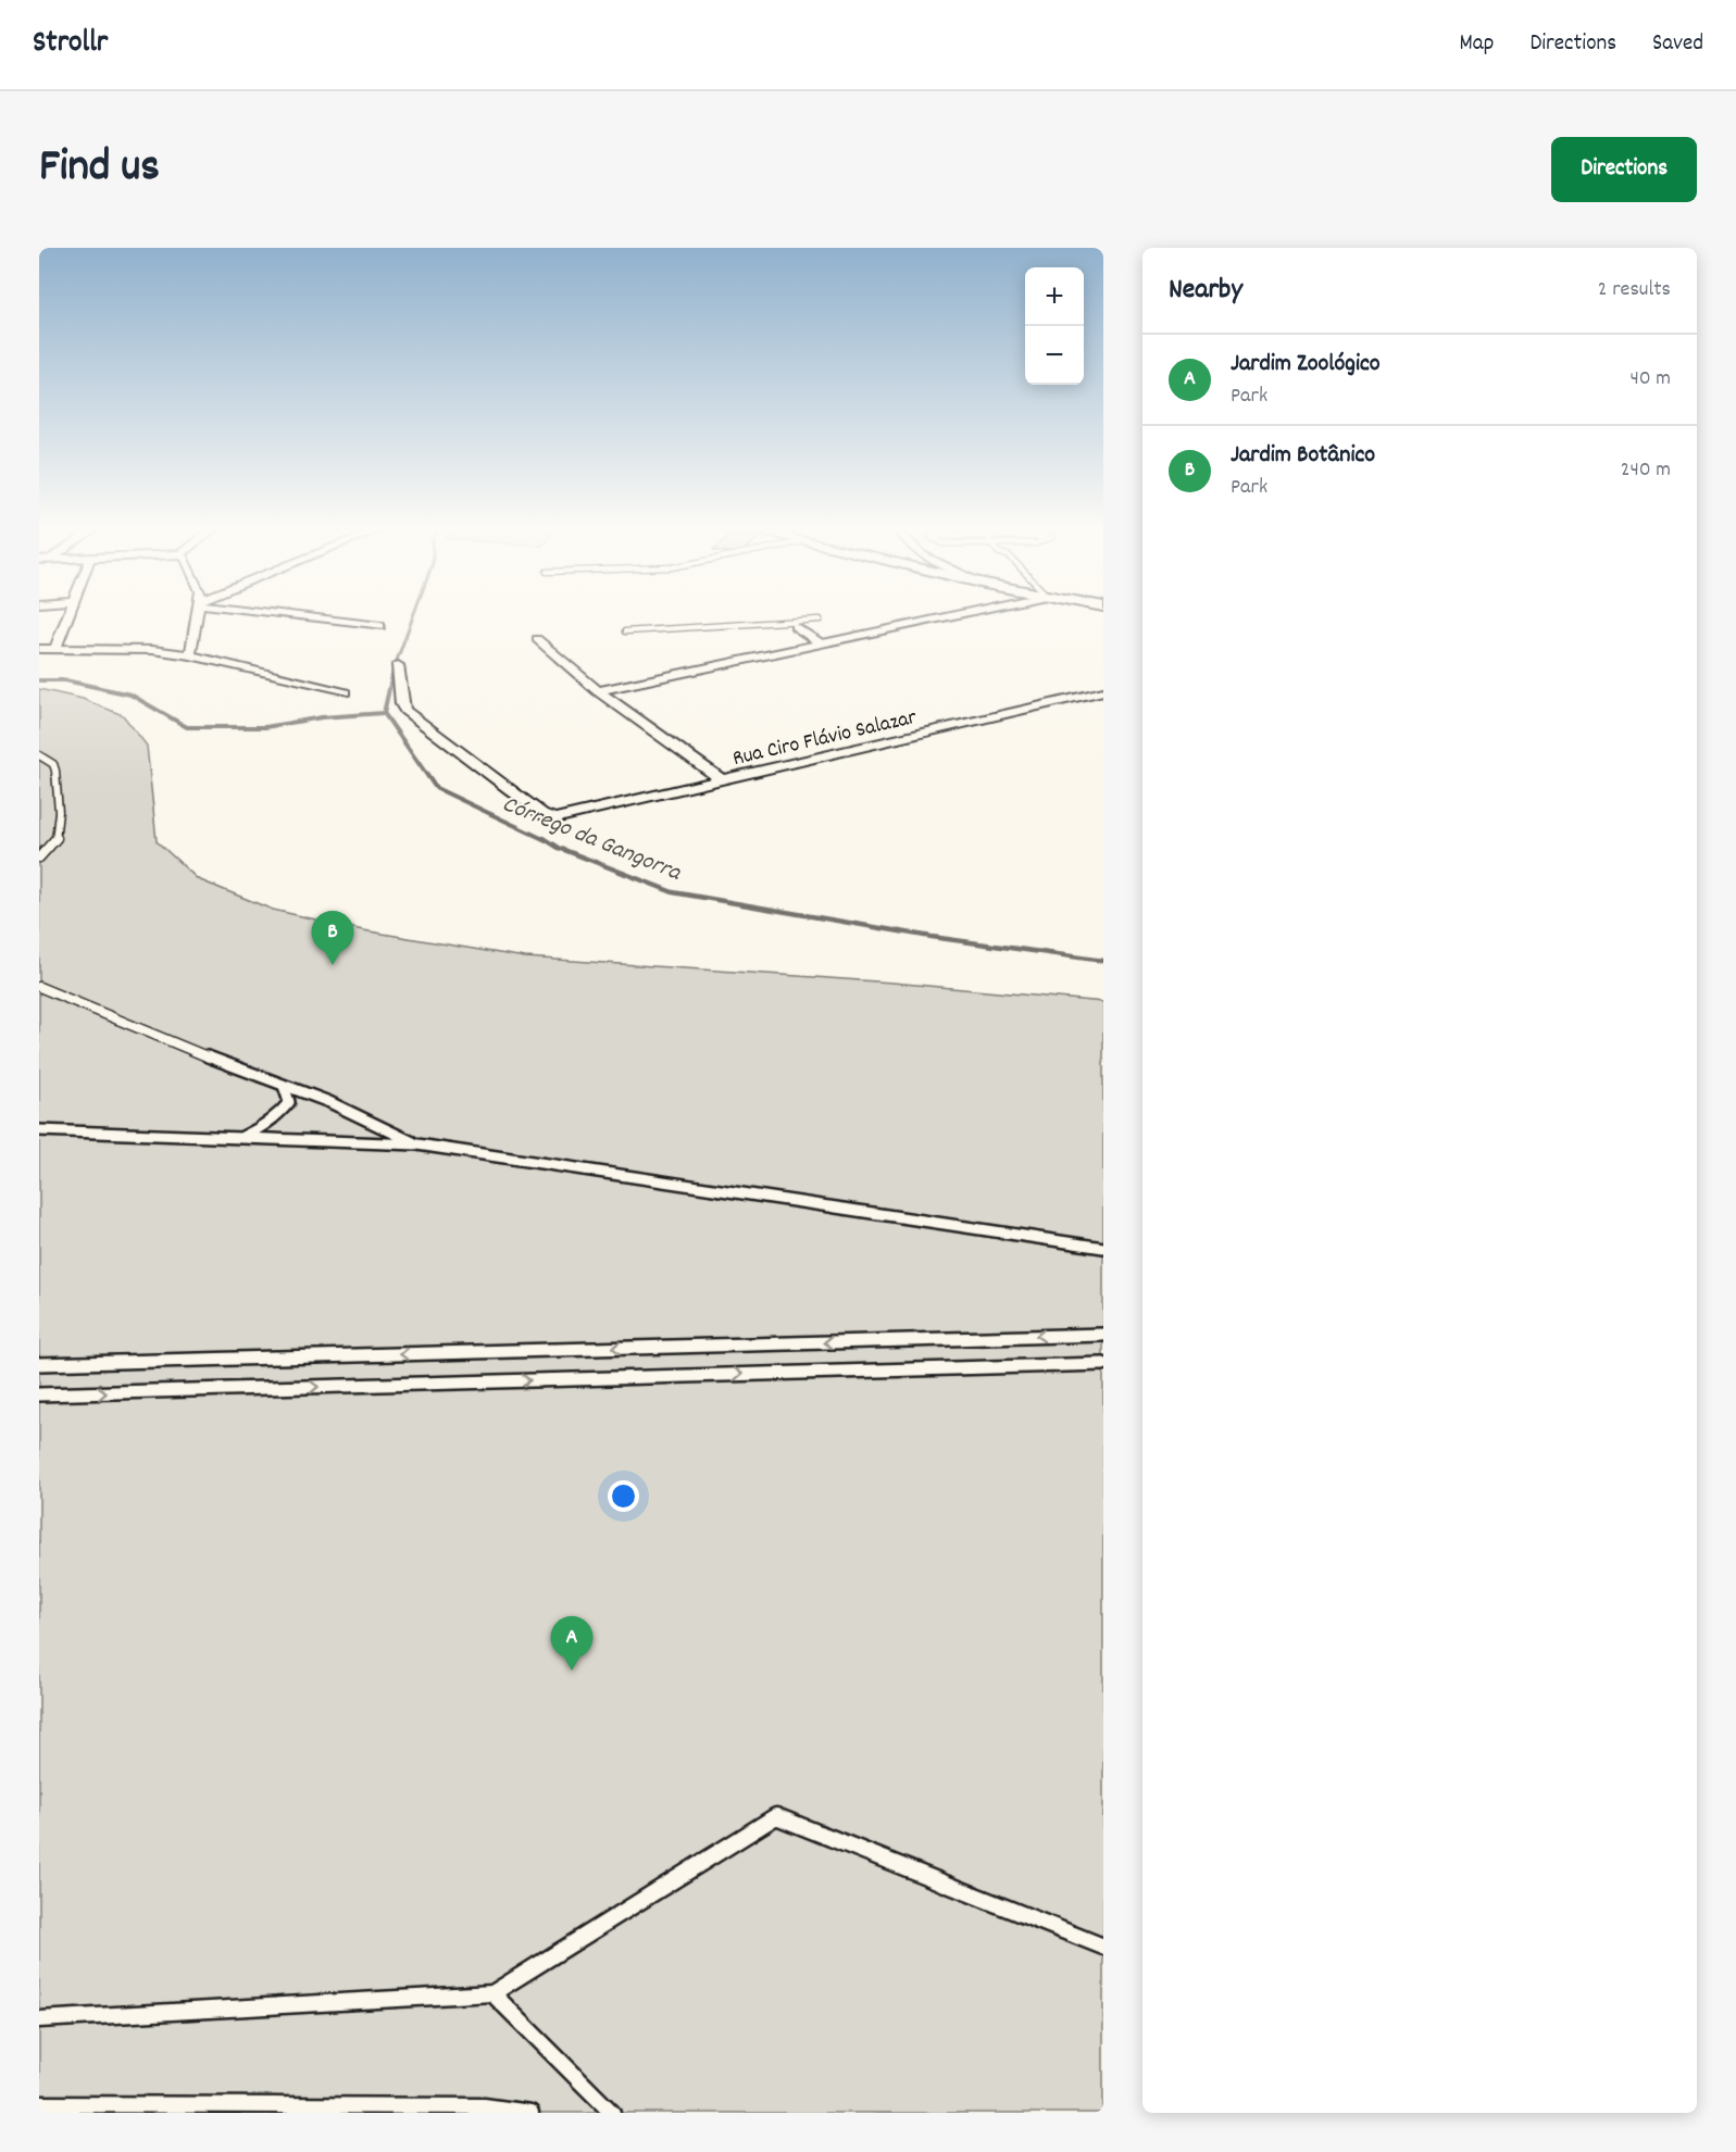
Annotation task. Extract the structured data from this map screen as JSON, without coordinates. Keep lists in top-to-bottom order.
{
  "streets": {
    "street": ["Rua Ciro Flávio Salazar"]
  },
  "water": ["Córrego da Gangorra"],
  "page": {
    "header": "Strollr",
    "nav": ["Map", "Directions", "Saved"],
    "title": "Find us",
    "buttons": "Directions",
    "heading": ["Nearby", "2 results"],
    "map_buttons": ["+", "−"],
    "list": [
      {
        "mark": "A",
        "name": "Jardim Zoológico",
        "note": "Park",
        "value": "40 m"
      },
      {
        "mark": "B",
        "name": "Jardim Botânico",
        "note": "Park",
        "value": "240 m"
      }
    ],
    "pins": ["B", "A"]
  }
}
